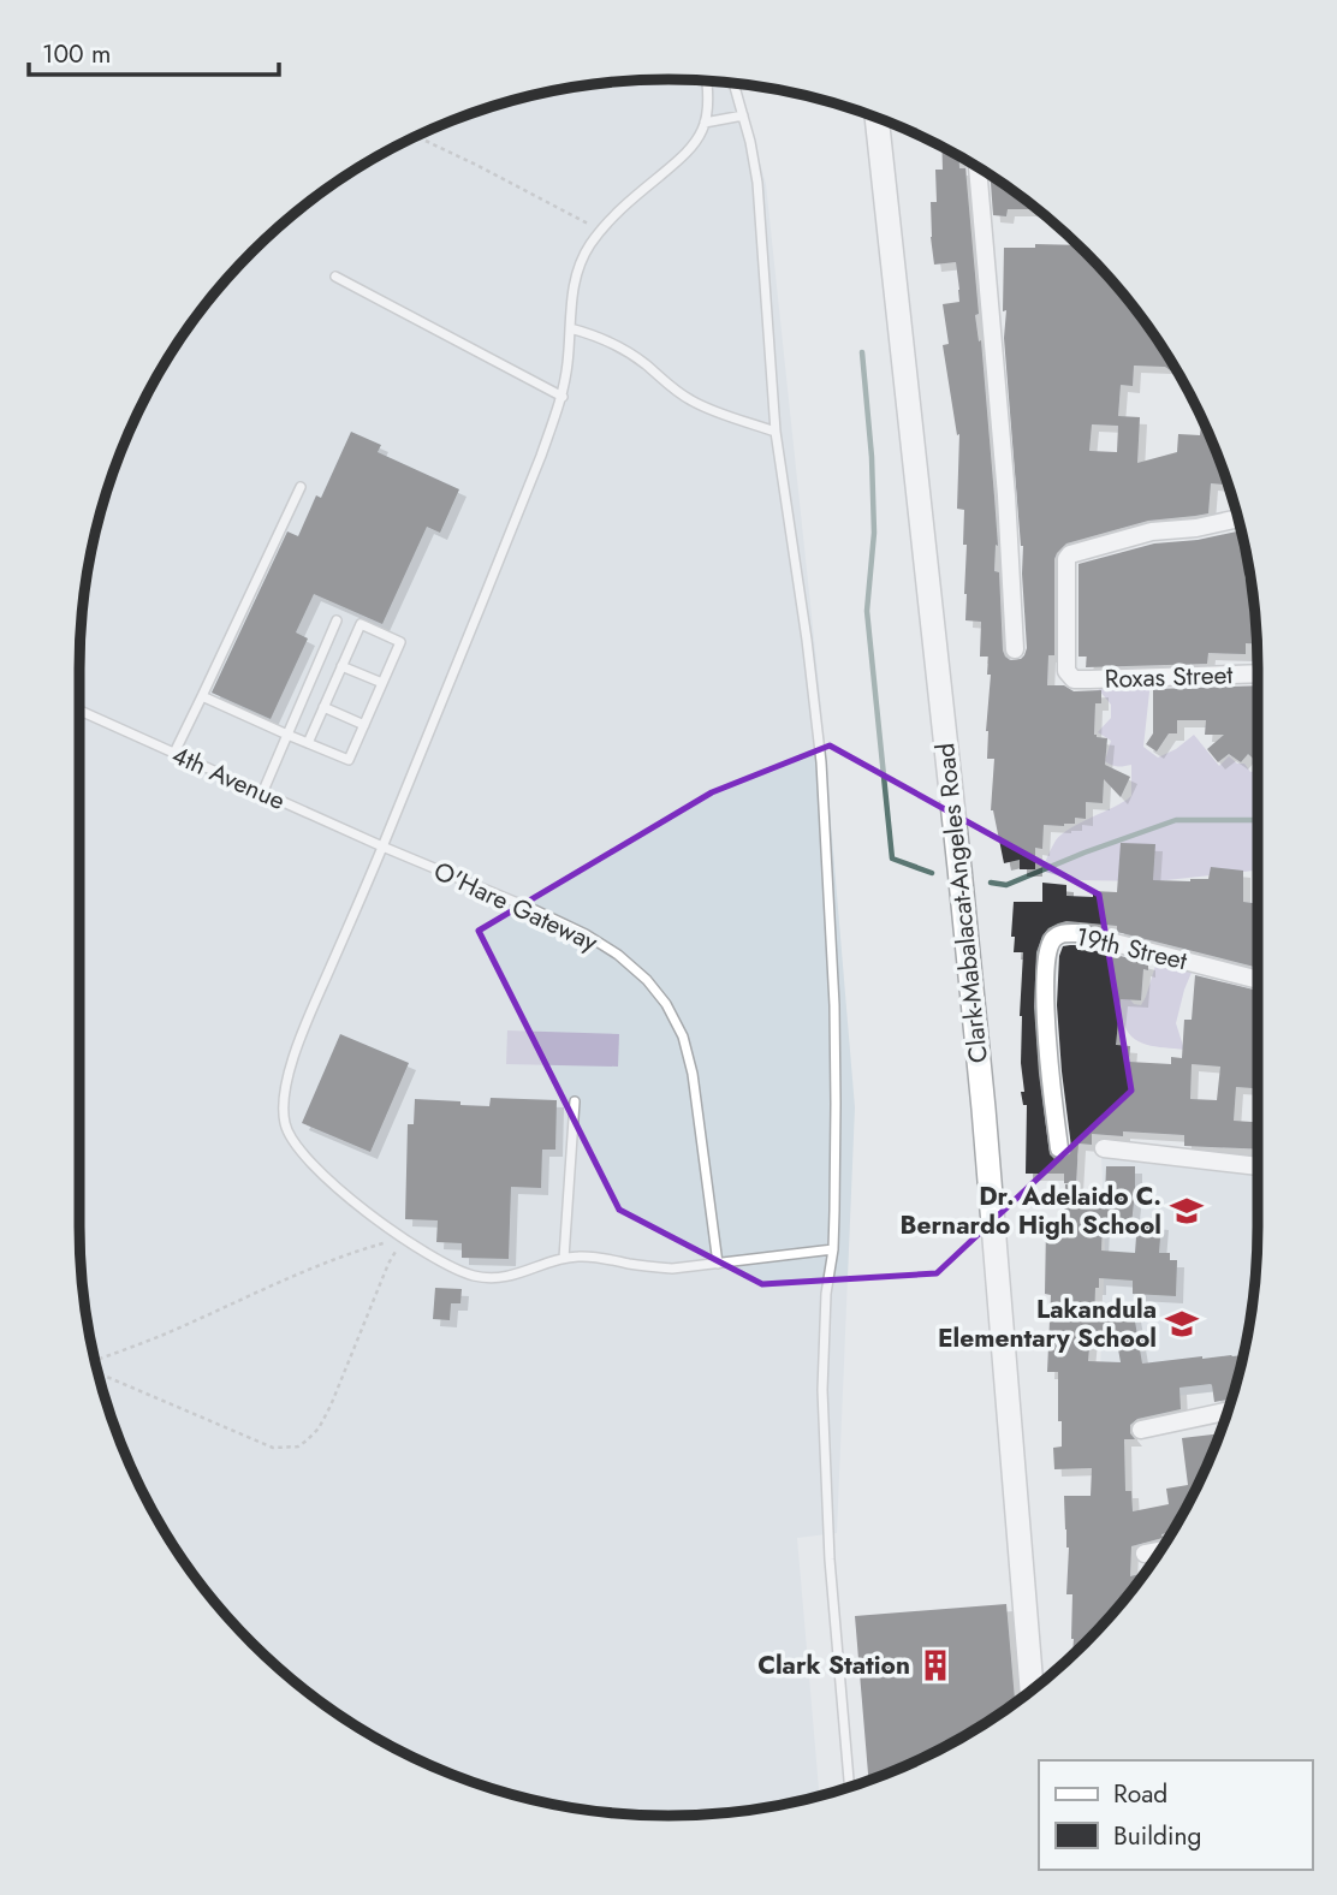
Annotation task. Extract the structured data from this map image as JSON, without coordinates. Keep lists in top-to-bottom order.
{
  "streets": {
    "main road": ["Clark-Mabalacat-Angeles Road"],
    "street": ["Roxas Street", "19th Street"],
    "lane": ["4th Avenue", "O'Hare Gateway"]
  },
  "crossings": [
    ["4th Avenue", "O'Hare Gateway"]
  ],
  "places": {
    "school or university": ["Dr. Adelaido C. Bernardo High School", "Lakandula Elementary School"],
    "building": ["Clark Station"]
  },
  "legend": ["Road", "Building"],
  "scale_bar": "100 m"
}
